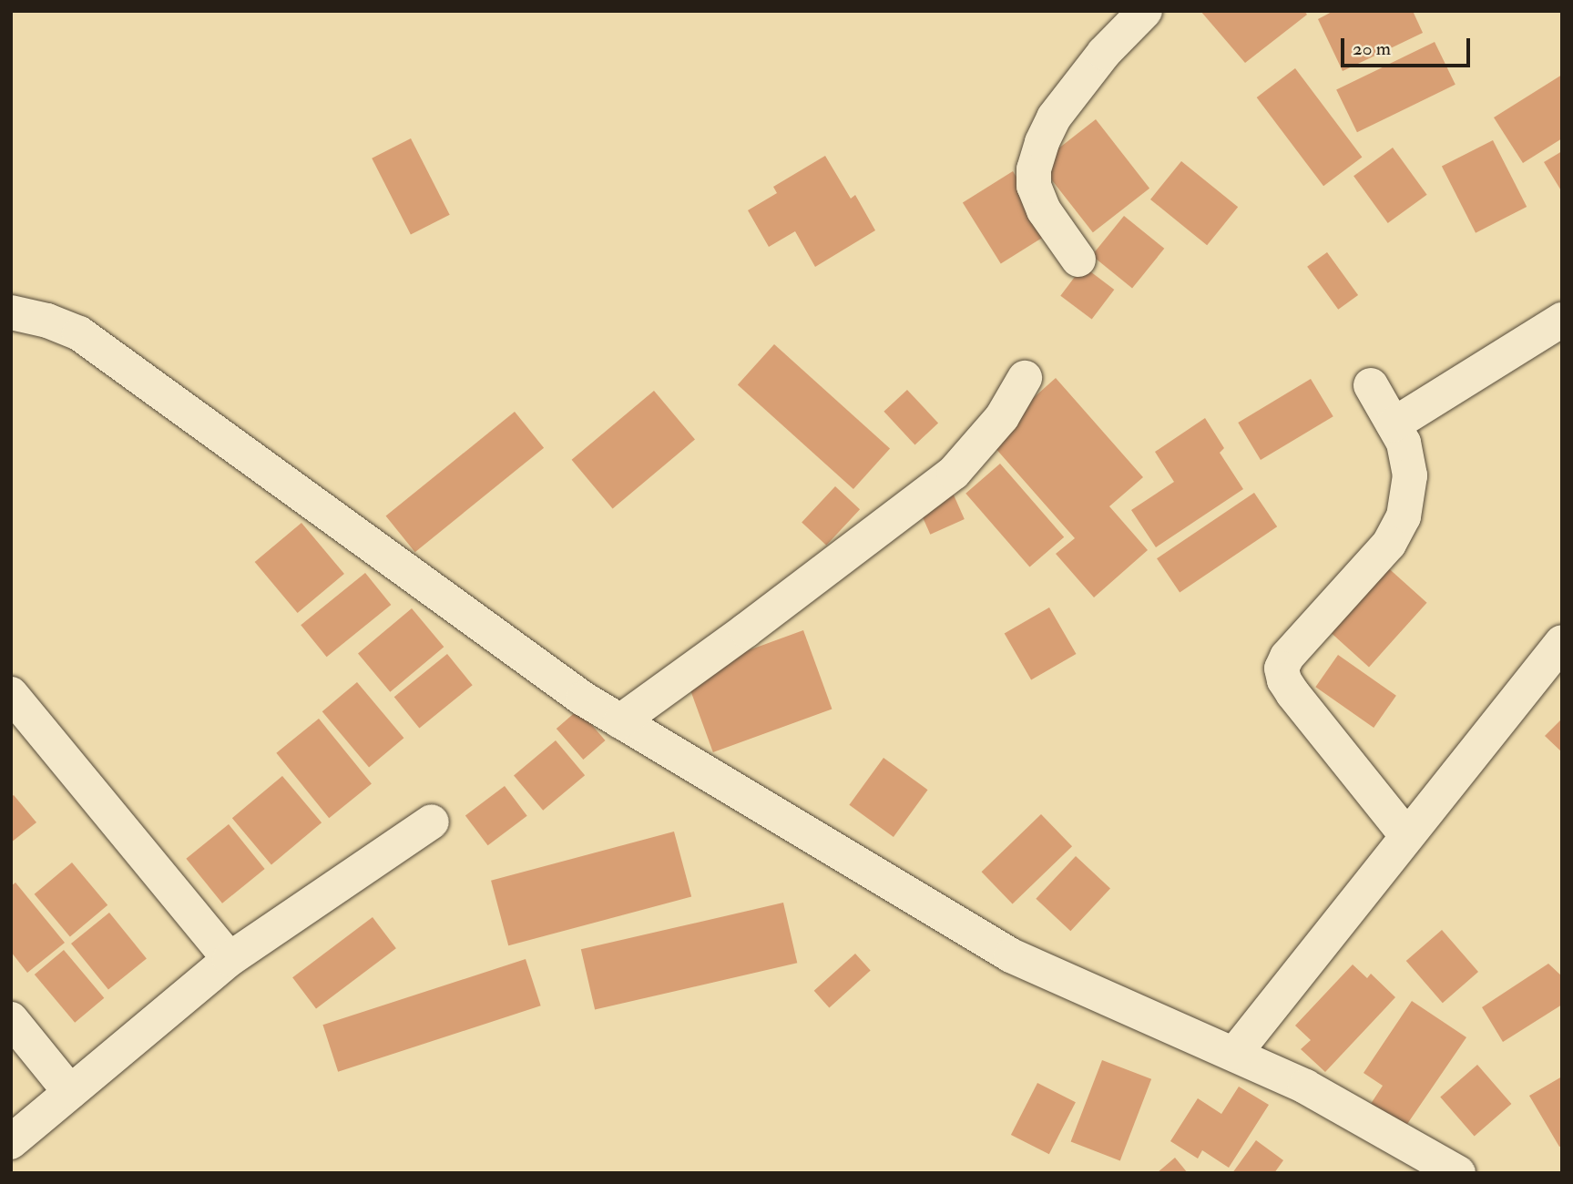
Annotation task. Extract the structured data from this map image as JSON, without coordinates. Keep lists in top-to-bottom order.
{
  "scale_bar": "20 m"
}
